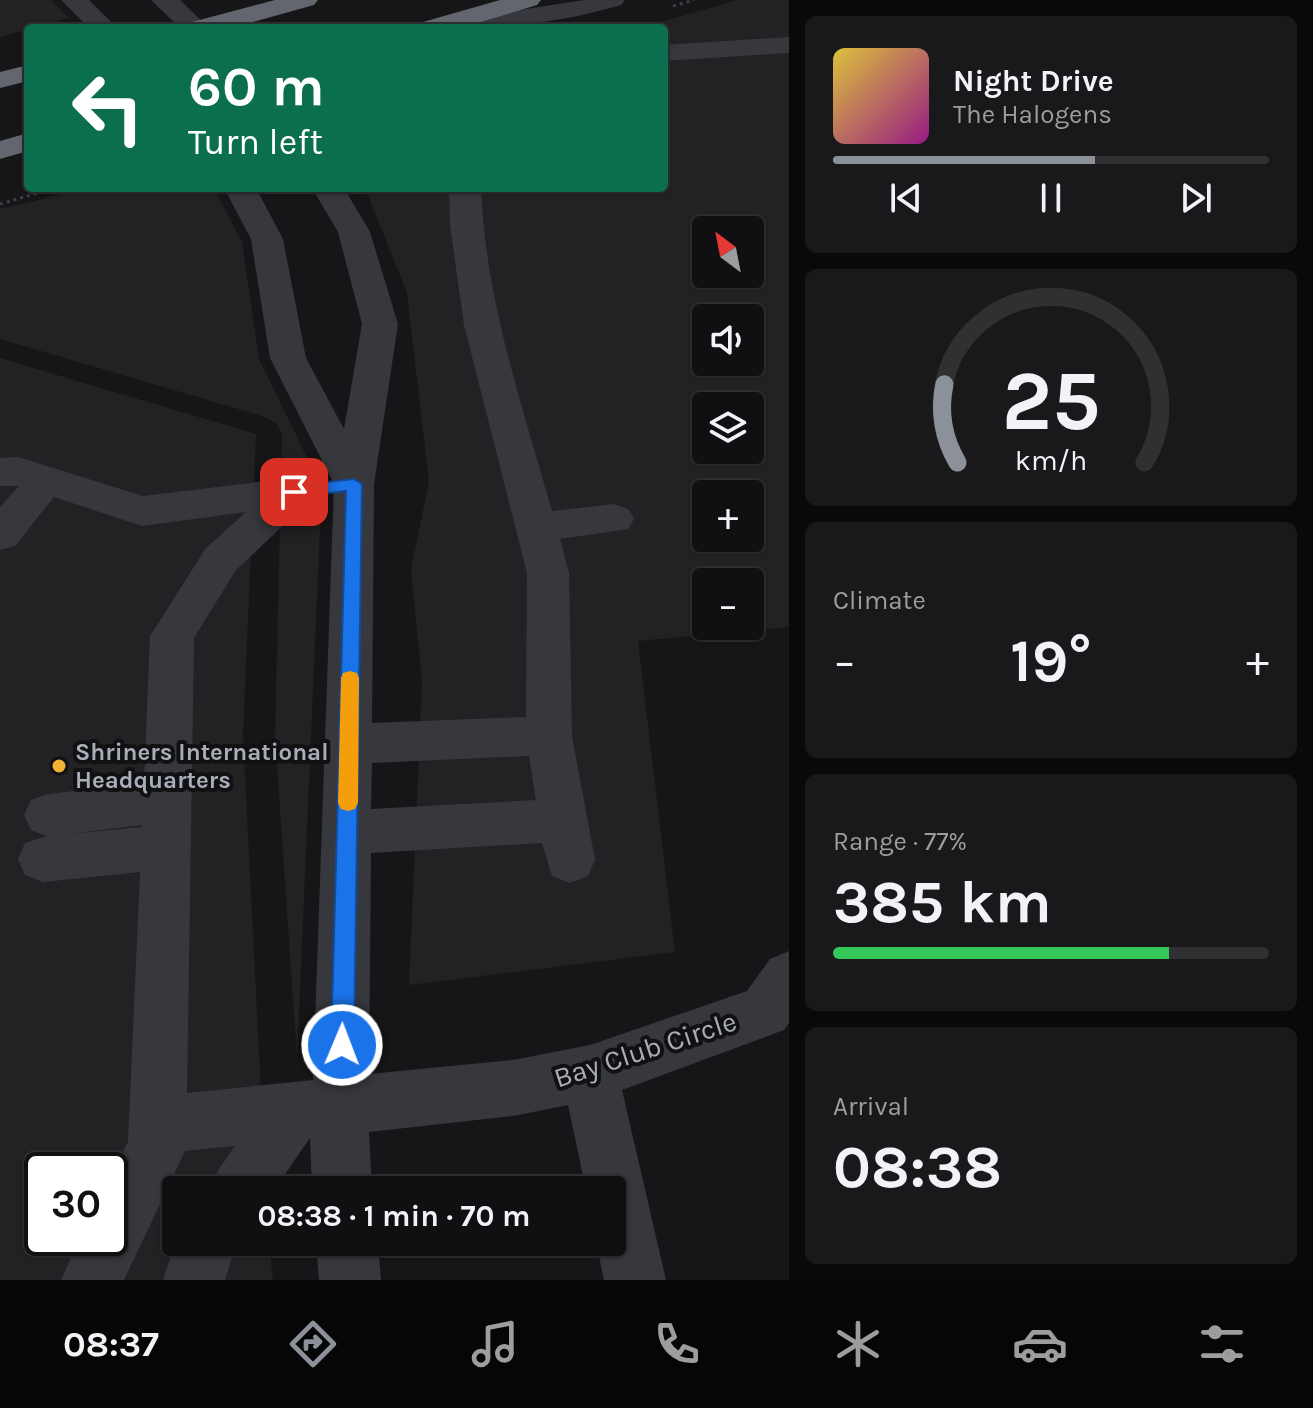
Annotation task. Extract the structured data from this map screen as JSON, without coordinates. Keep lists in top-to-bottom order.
{
  "streets": {
    "street": ["Bay Club Circle"]
  },
  "places": ["Shriners International Headquarters"],
  "north": "top left",
  "page": {
    "turn": ["60 m", "Turn left"],
    "song": ["Night Drive", "The Halogens"],
    "map_buttons": ["+", "−"],
    "tile": [
      "Climate",
      ["Range · 77%", "385 km"],
      ["Arrival", "08:38"]
    ],
    "heat": ["−", "19°", "+"],
    "limit": "30",
    "trip": "08:38 · 1 min · 70 m",
    "tabs": "08:37",
    "gauge": ["25", "km/h"]
  }
}
